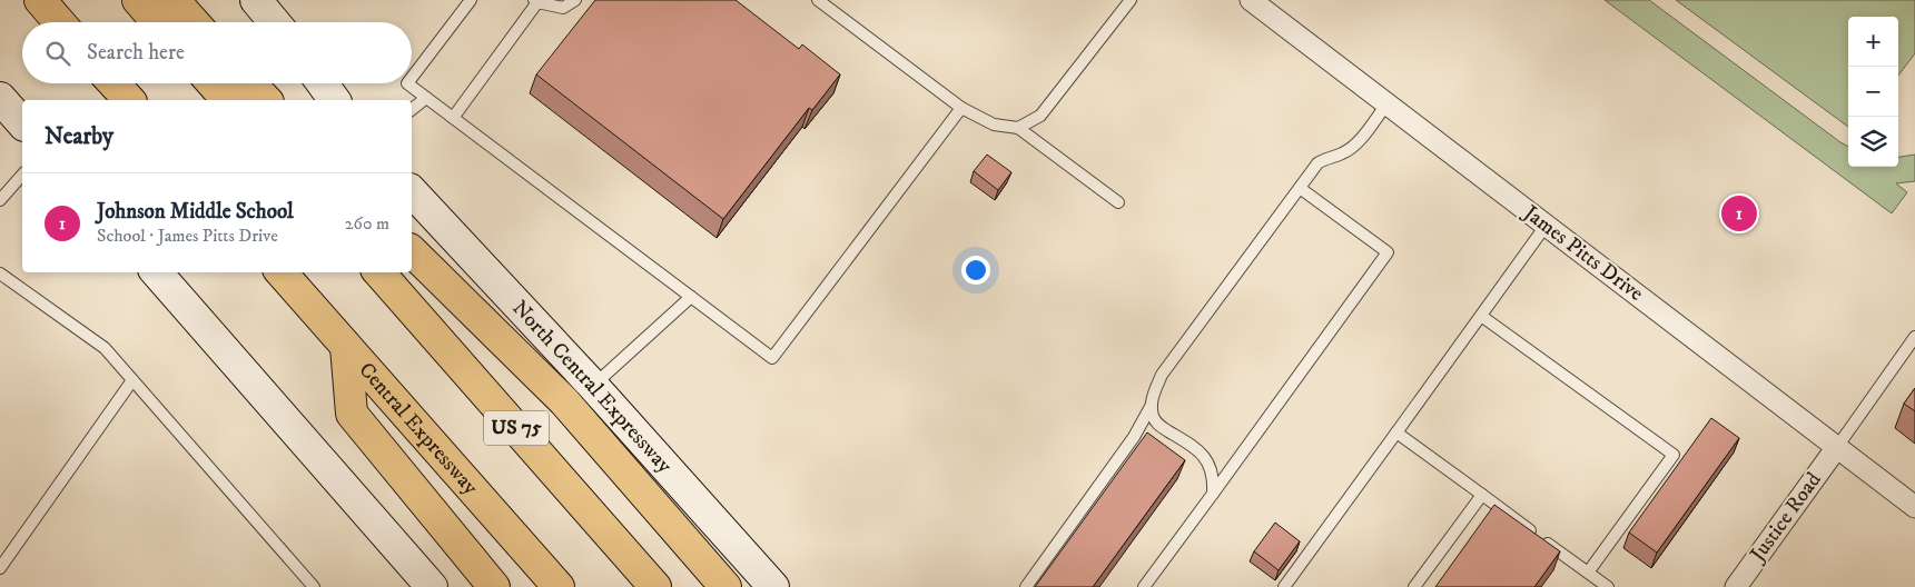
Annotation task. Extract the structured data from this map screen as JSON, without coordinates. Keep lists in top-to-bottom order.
{
  "streets": {
    "highway": ["Central Expressway", "US 75"],
    "main road": ["North Central Expressway"],
    "street": ["James Pitts Drive", "Justice Road"]
  },
  "crossings": [
    ["James Pitts Drive", "Justice Road"]
  ],
  "page": {
    "map_buttons": ["+", "−"],
    "search": "Search here",
    "heading": "Nearby",
    "list": [
      {
        "mark": "1",
        "name": "Johnson Middle School",
        "note": "School · James Pitts Drive",
        "value": "260 m"
      }
    ],
    "pins": "1"
  }
}
